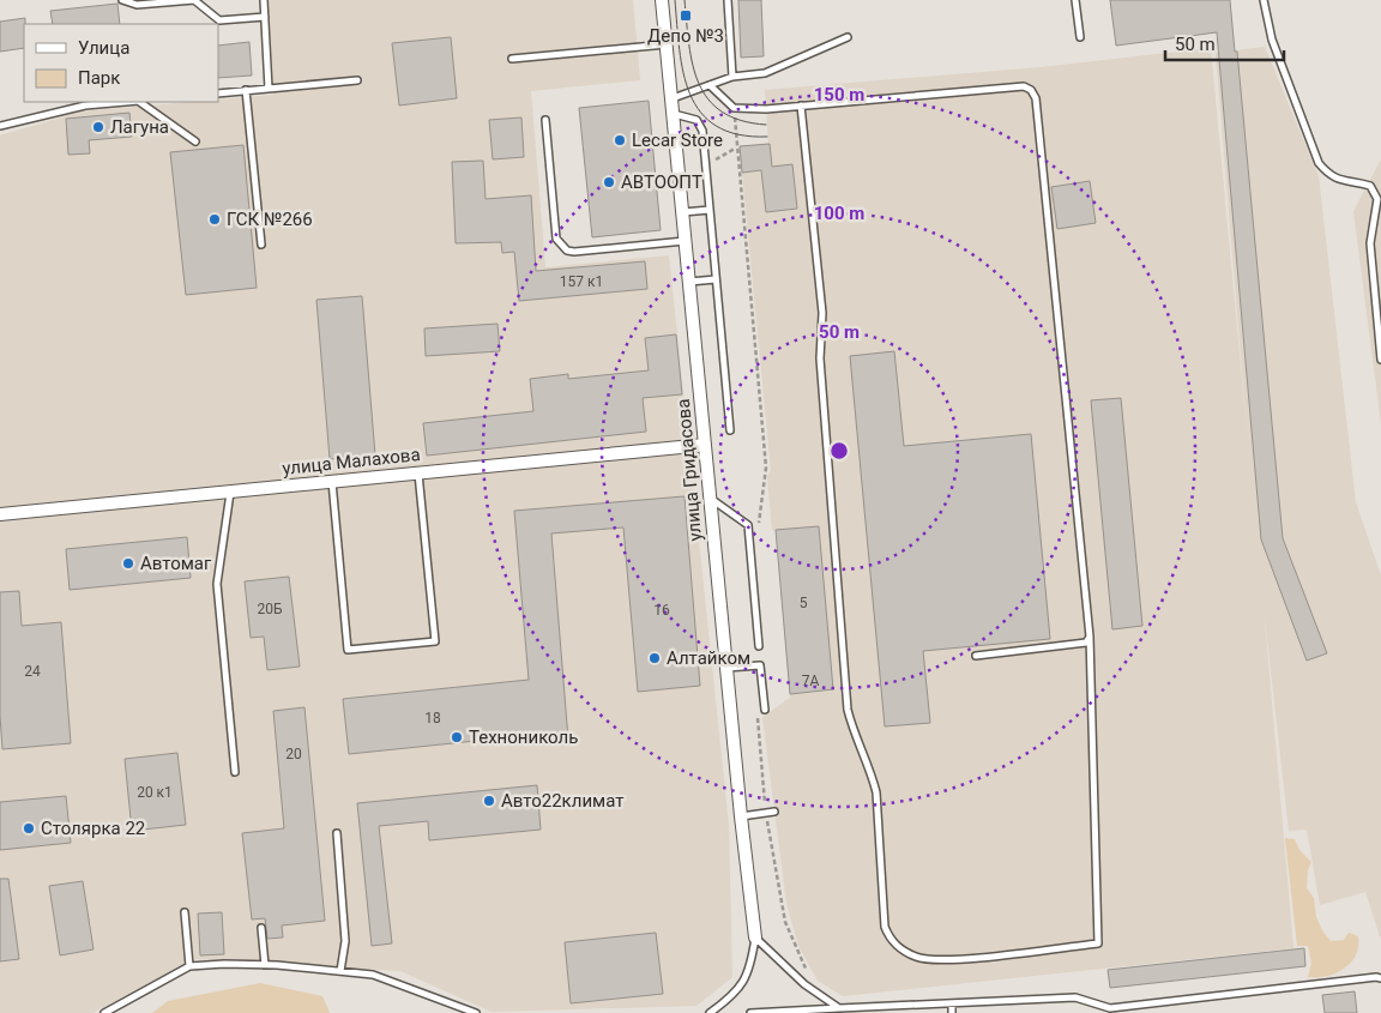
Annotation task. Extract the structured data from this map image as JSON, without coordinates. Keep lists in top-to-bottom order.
{
  "streets": {
    "street": ["улица Малахова", "улица Гридасова"]
  },
  "crossings": [
    ["улица Малахова", "улица Гридасова"]
  ],
  "places": {
    "transit": ["Депо №3"],
    "other": [
      "Лагуна",
      "Lecar Store",
      "АВТООПТ",
      "ГСК №266",
      "Автомаг",
      "Алтайком",
      "Технониколь",
      "Авто22климат",
      "Столярка 22"
    ]
  },
  "house_numbers": [
    "157 к1",
    "5",
    "20Б",
    "16",
    "24",
    "7А",
    "18",
    "20",
    "20 к1"
  ],
  "legend": ["Улица", "Парк"],
  "scale_bar": "50 m",
  "rings": ["150 m", "100 m", "50 m"]
}
